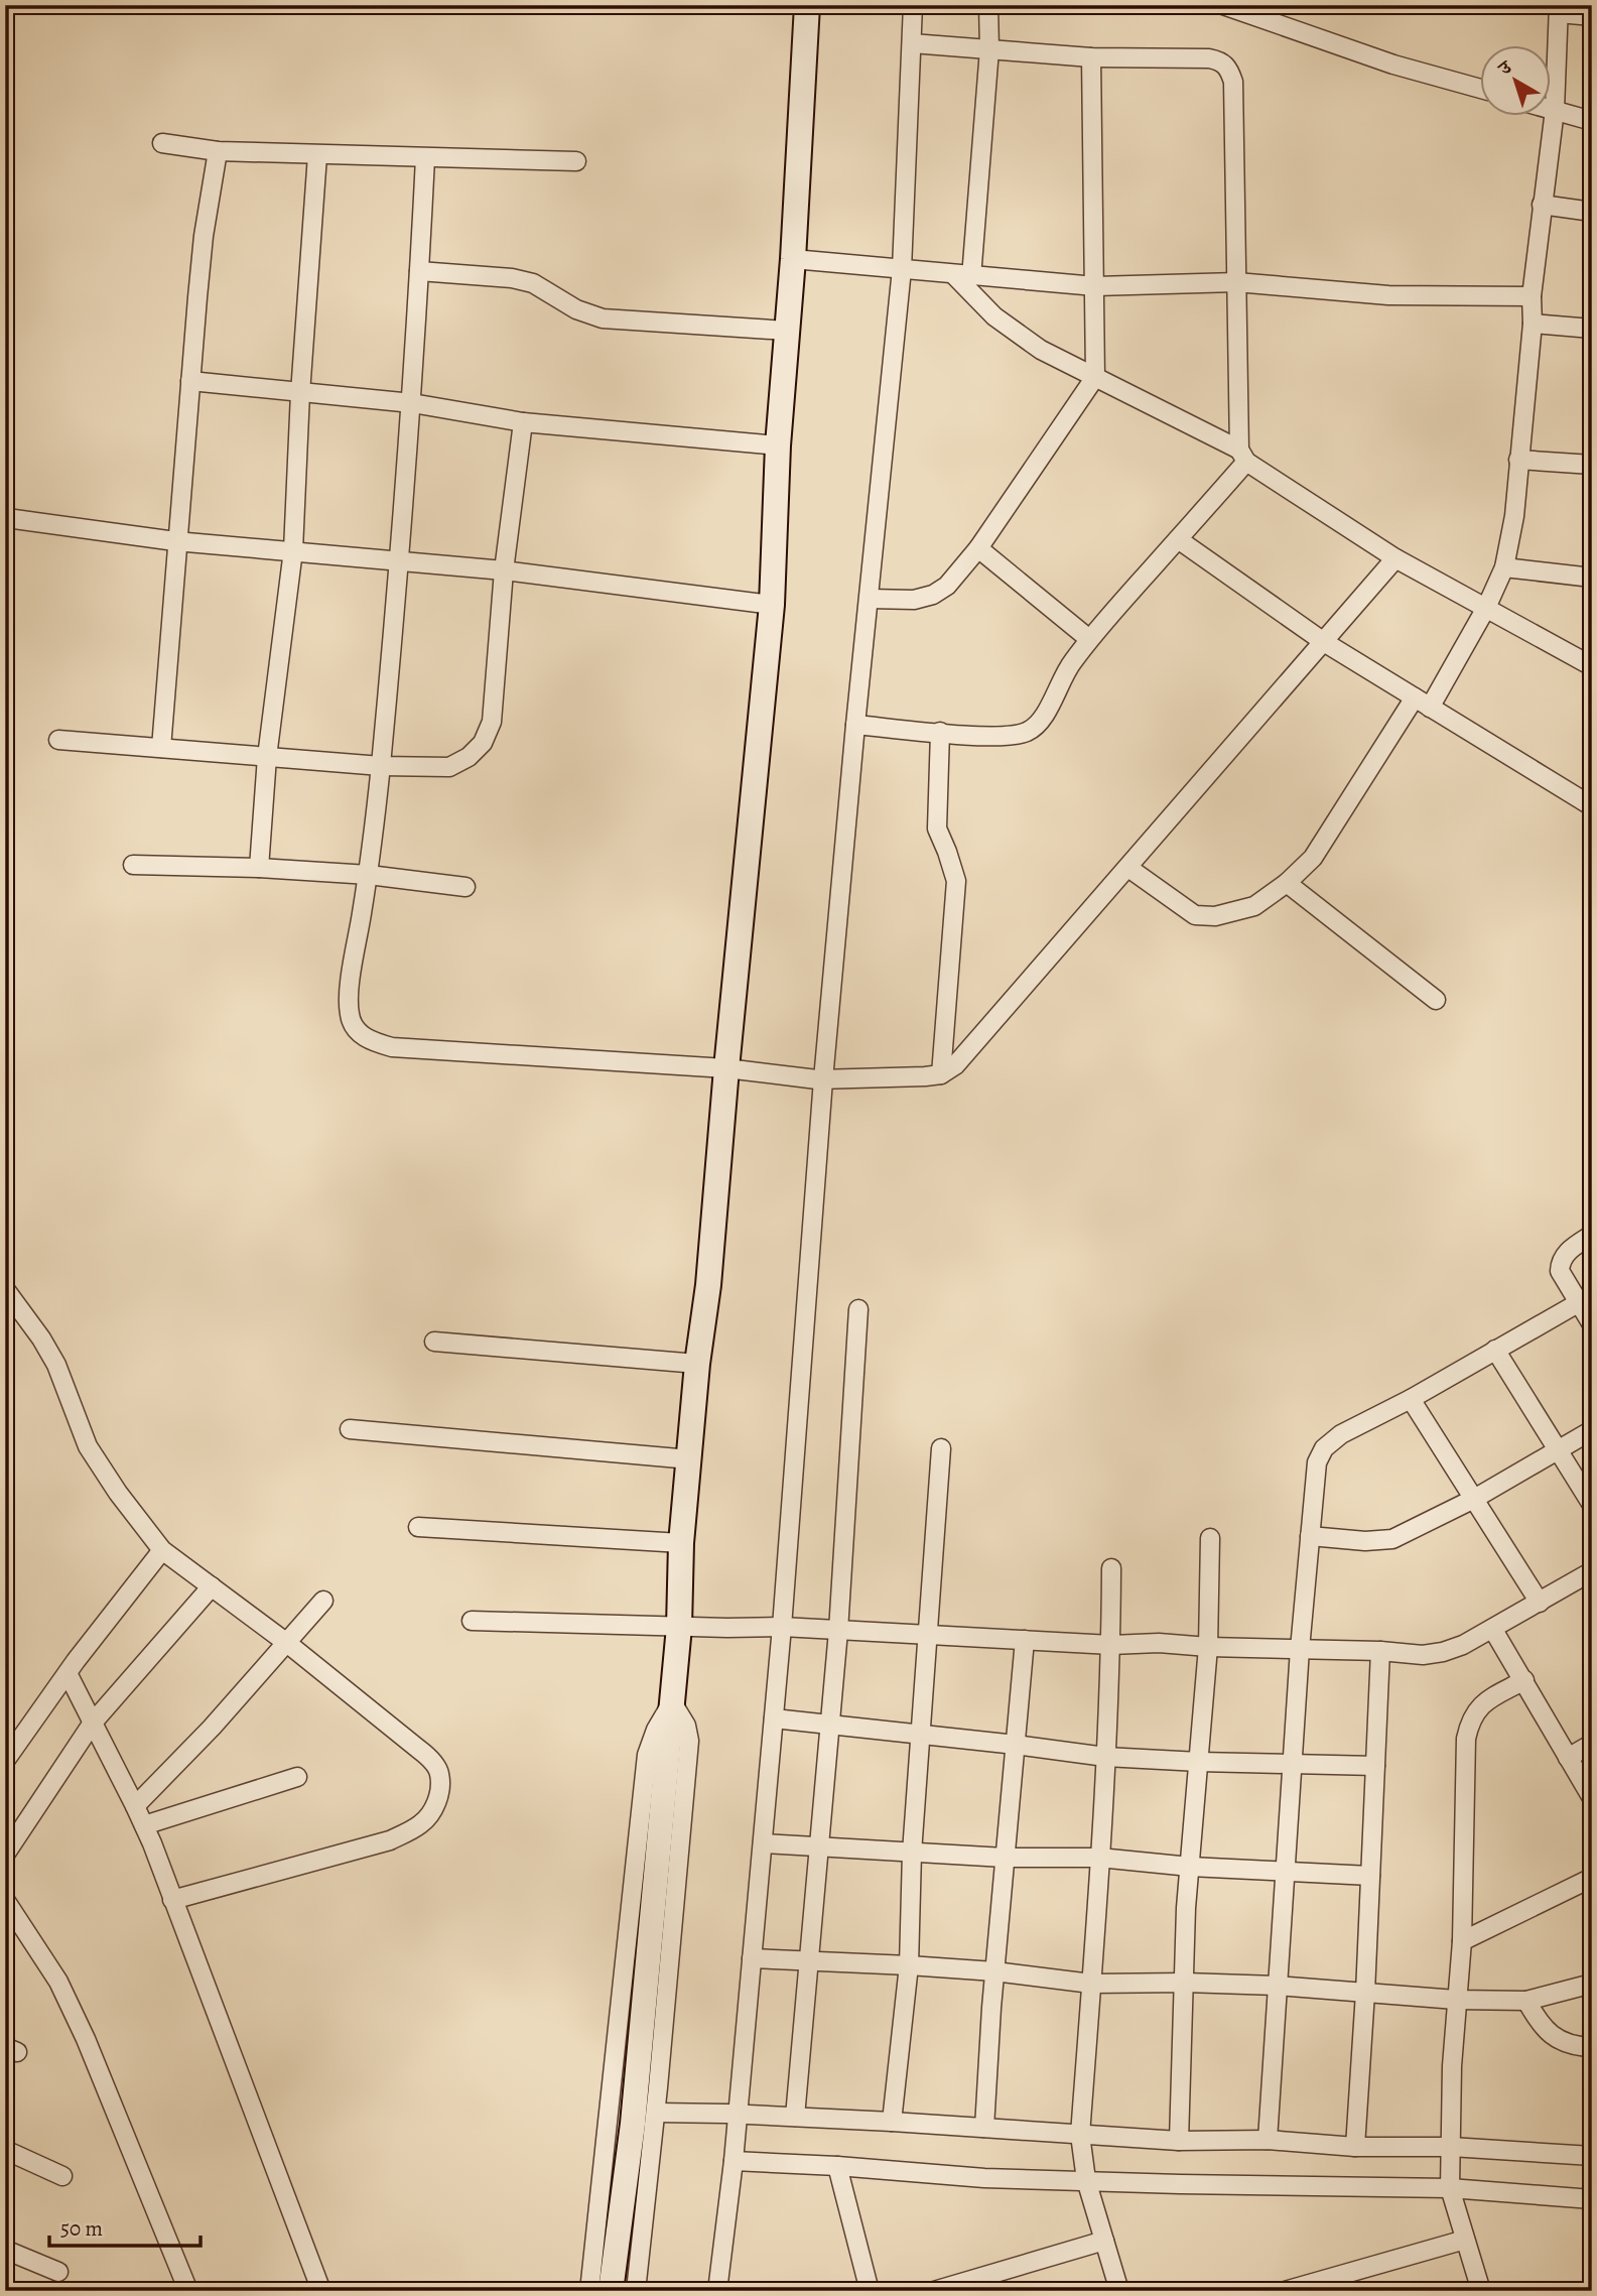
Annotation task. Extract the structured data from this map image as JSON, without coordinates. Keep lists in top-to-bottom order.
{
  "scale_bar": "50 m",
  "north": "top left"
}
